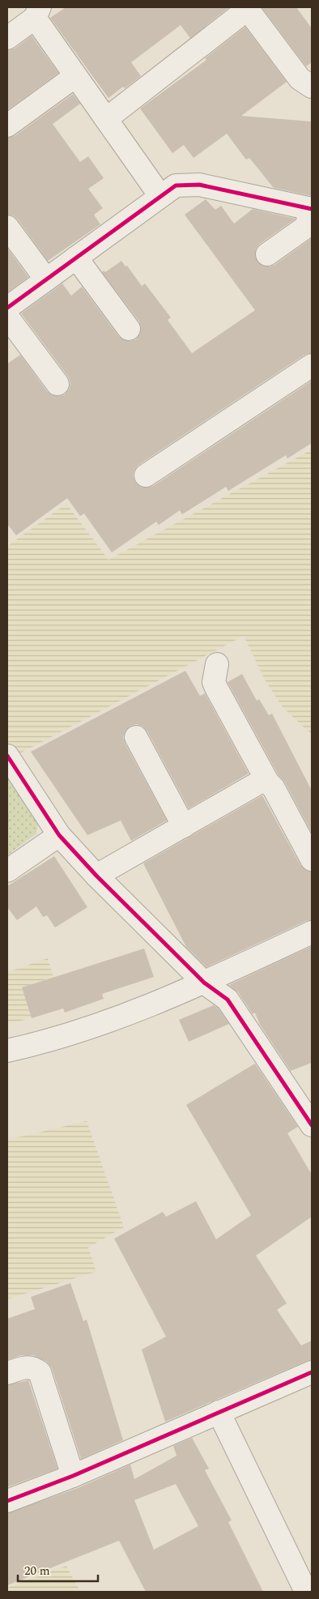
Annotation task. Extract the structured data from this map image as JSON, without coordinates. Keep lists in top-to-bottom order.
{
  "scale_bar": "20 m"
}
